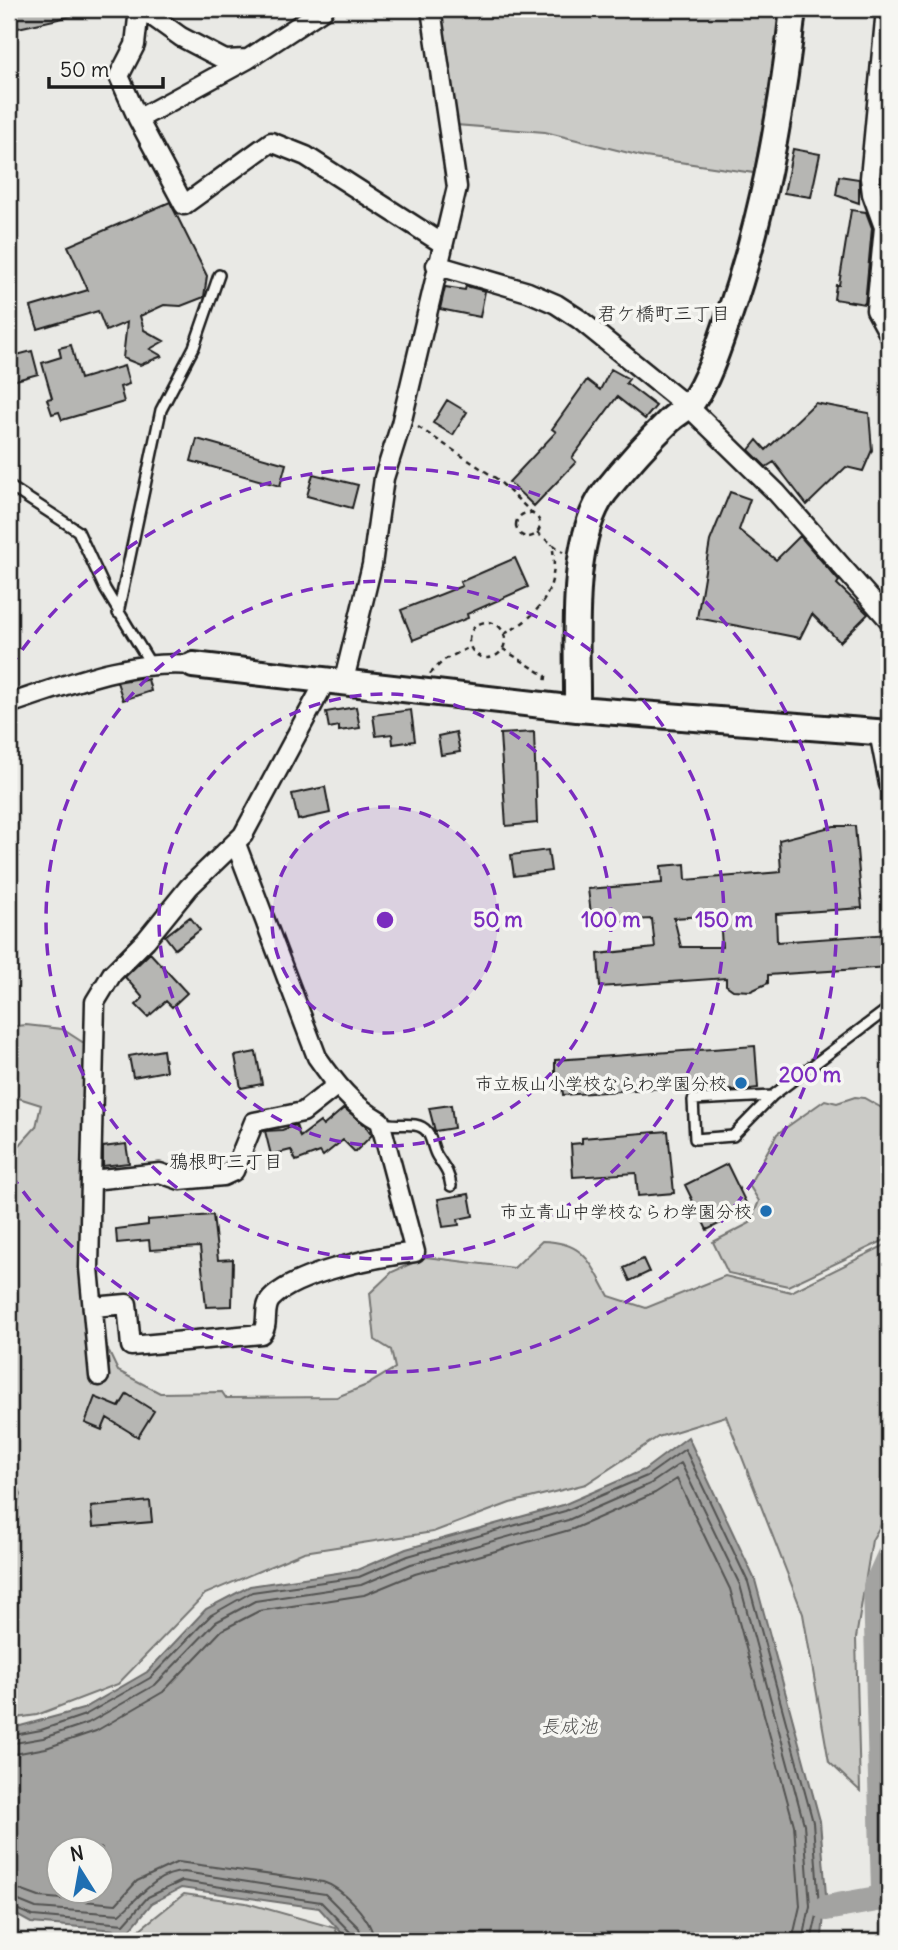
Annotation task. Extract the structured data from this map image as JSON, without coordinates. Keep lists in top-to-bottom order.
{
  "districts": ["君ケ橋町三丁目", "鴉根町三丁目"],
  "water": ["長成池"],
  "places": ["市立板山小学校ならわ学園分校", "市立青山中学校ならわ学園分校"],
  "scale_bar": "50 m",
  "north": "top",
  "rings": [
    "50 m",
    "100 m",
    "150 m",
    "200 m"
  ]
}
